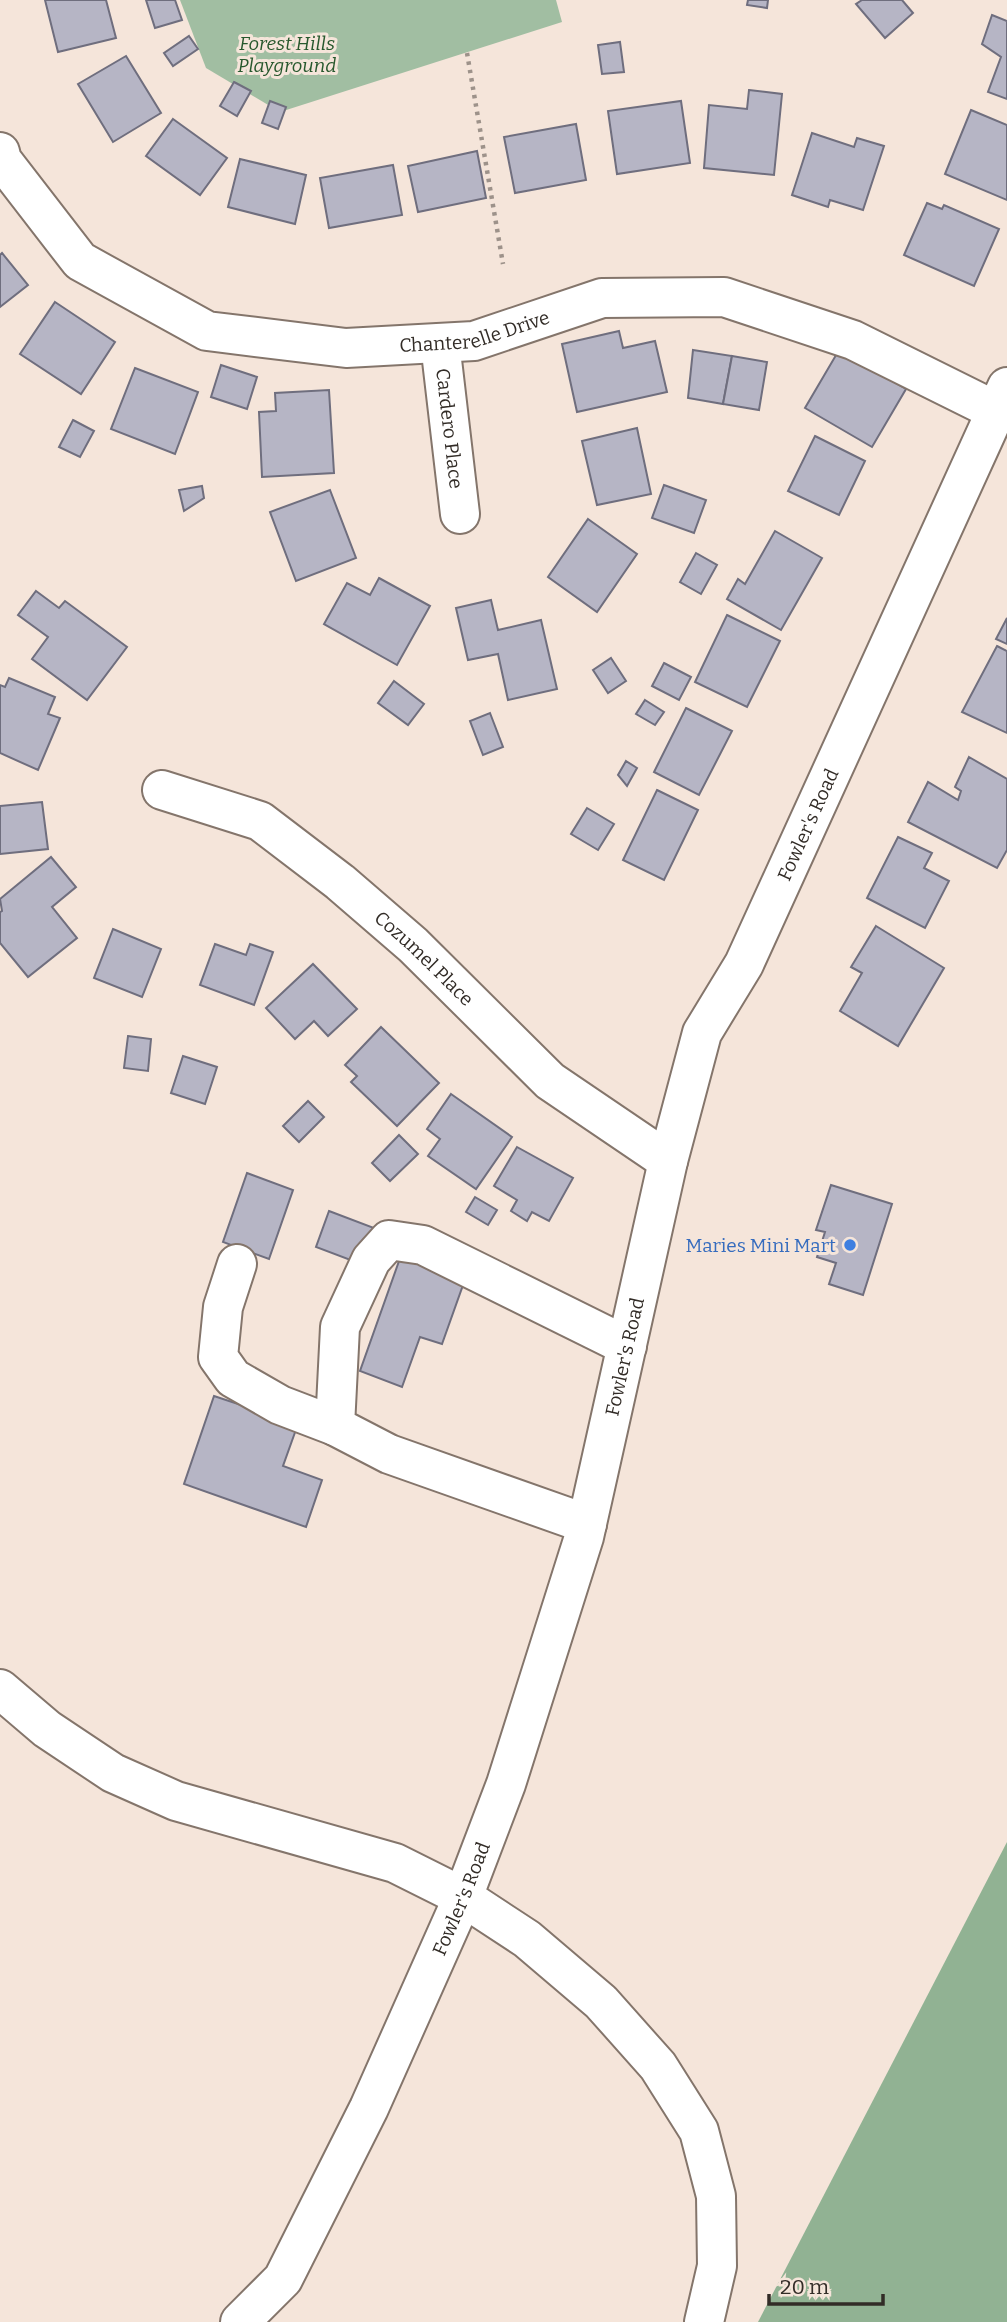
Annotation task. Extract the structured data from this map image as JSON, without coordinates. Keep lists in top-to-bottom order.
{
  "streets": {
    "main road": [
      "Chanterelle Drive",
      "Cardero Place",
      "Fowler's Road",
      "Cozumel Place"
    ]
  },
  "crossings": [
    ["Chanterelle Drive", "Cardero Place"],
    ["Chanterelle Drive", "Fowler's Road"],
    ["Fowler's Road", "Cozumel Place"]
  ],
  "parks": ["Forest Hills Playground"],
  "places": ["Maries Mini Mart"],
  "scale_bar": "20 m"
}
